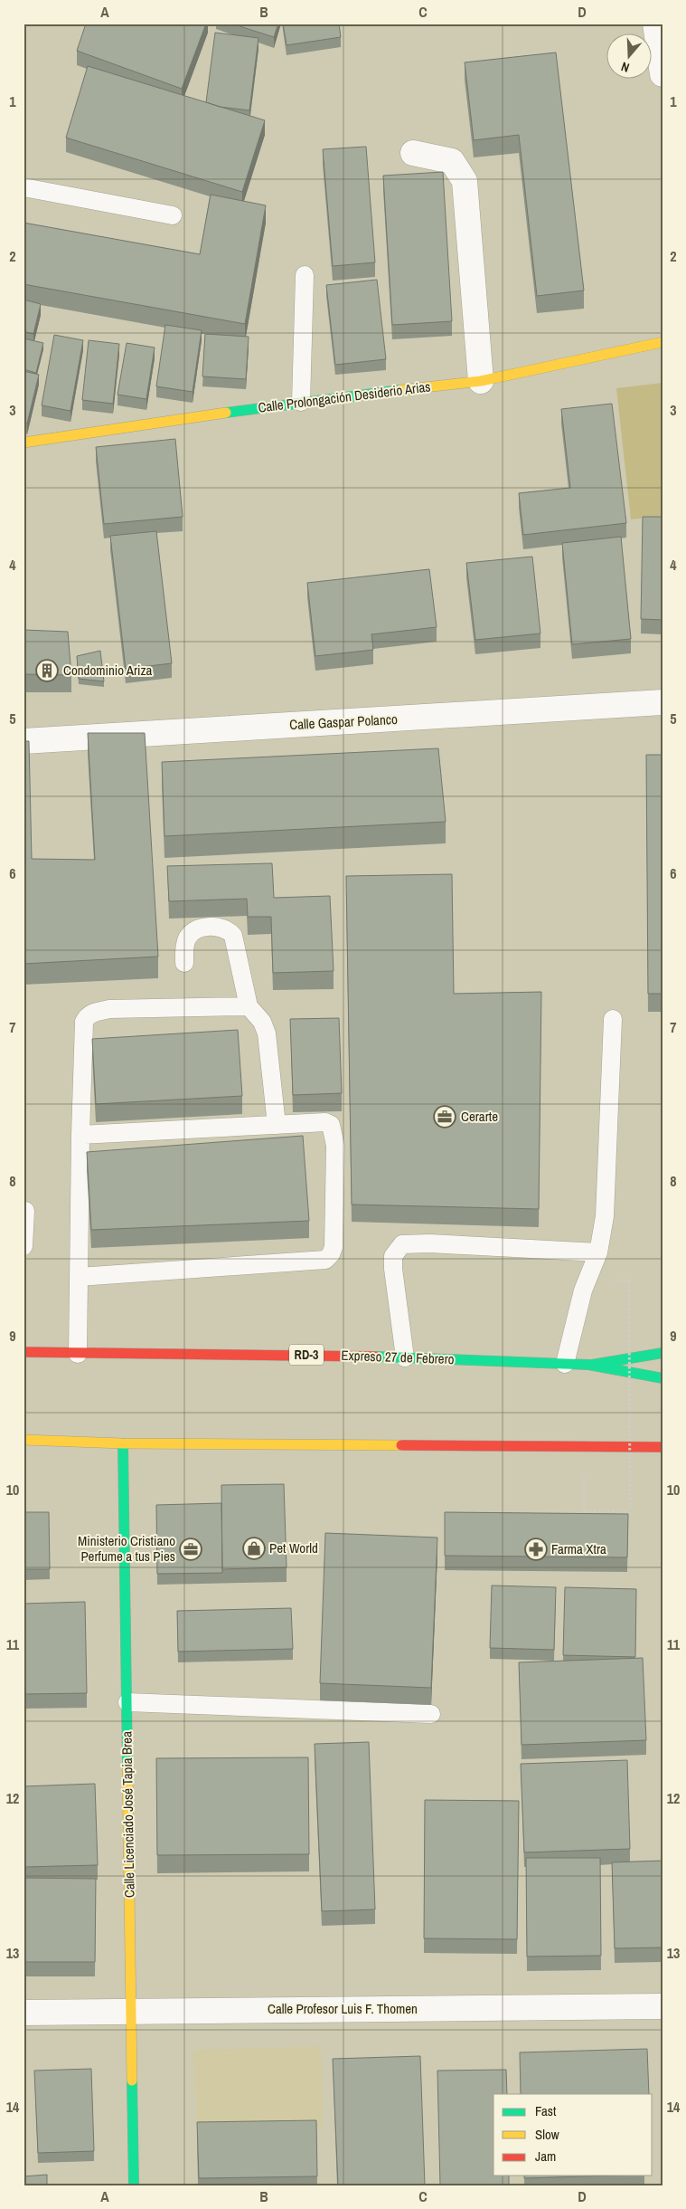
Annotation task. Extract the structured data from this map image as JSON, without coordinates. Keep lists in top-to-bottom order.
{
  "streets": {
    "main road": [
      "Calle Prolongación Desiderio Arias",
      "RD-3",
      "Expreso 27 de Febrero",
      "Calle Licenciado José Tapia Brea"
    ],
    "street": ["Calle Gaspar Polanco", "Calle Profesor Luis F. Thomen"]
  },
  "crossings": [
    ["RD-3", "Expreso 27 de Febrero"],
    ["Calle Licenciado José Tapia Brea", "Calle Profesor Luis F. Thomen"]
  ],
  "places": {
    "building": ["Condominio Ariza"],
    "office": ["Cerarte", "Ministerio Cristiano Perfume a tus Pies"],
    "shop": ["Pet World"],
    "pharmacy": ["Farma Xtra"]
  },
  "legend": ["Fast", "Slow", "Jam"],
  "north": "bottom",
  "grid": {
    "columns": [
      "A",
      "B",
      "C",
      "D"
    ],
    "rows": [
      "1",
      "2",
      "3",
      "4",
      "5",
      "6",
      "7",
      "8",
      "9",
      "10",
      "11",
      "12",
      "13",
      "14"
    ]
  }
}
